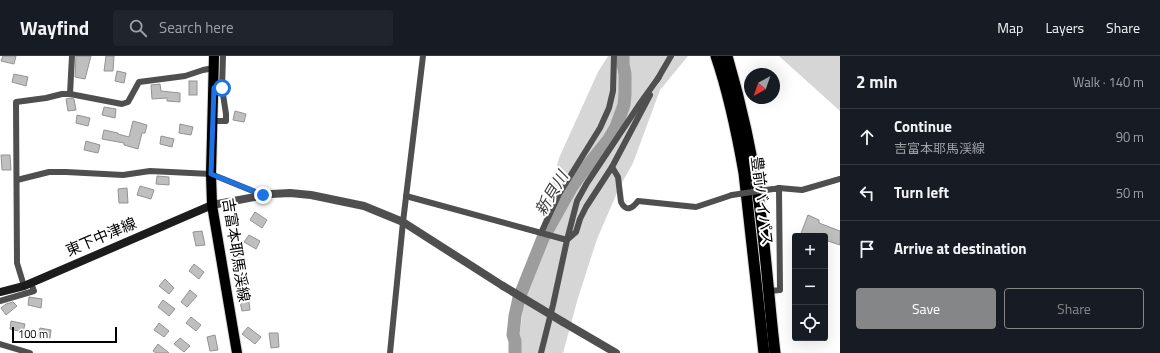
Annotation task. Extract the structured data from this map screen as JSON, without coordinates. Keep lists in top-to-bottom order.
{
  "streets": {
    "highway": ["豊前バイパス"],
    "main road": ["東下中津線", "吉富本耶馬渓線"]
  },
  "crossings": [
    ["東下中津線", "吉富本耶馬渓線"]
  ],
  "water": ["新貝川"],
  "scale_bar": "100 m",
  "north": "bottom left",
  "page": {
    "header": "Wayfind",
    "search": "Search here",
    "nav": ["Map", "Layers", "Share"],
    "heading": ["2 min", "Walk · 140 m"],
    "list": [
      ["Continue", "吉富本耶馬渓線", "90 m"],
      ["Turn left", "50 m"],
      "Arrive at destination"
    ],
    "map_buttons": ["+", "−"],
    "buttons": ["Save", "Share"],
    "scale": "100 m"
  }
}
